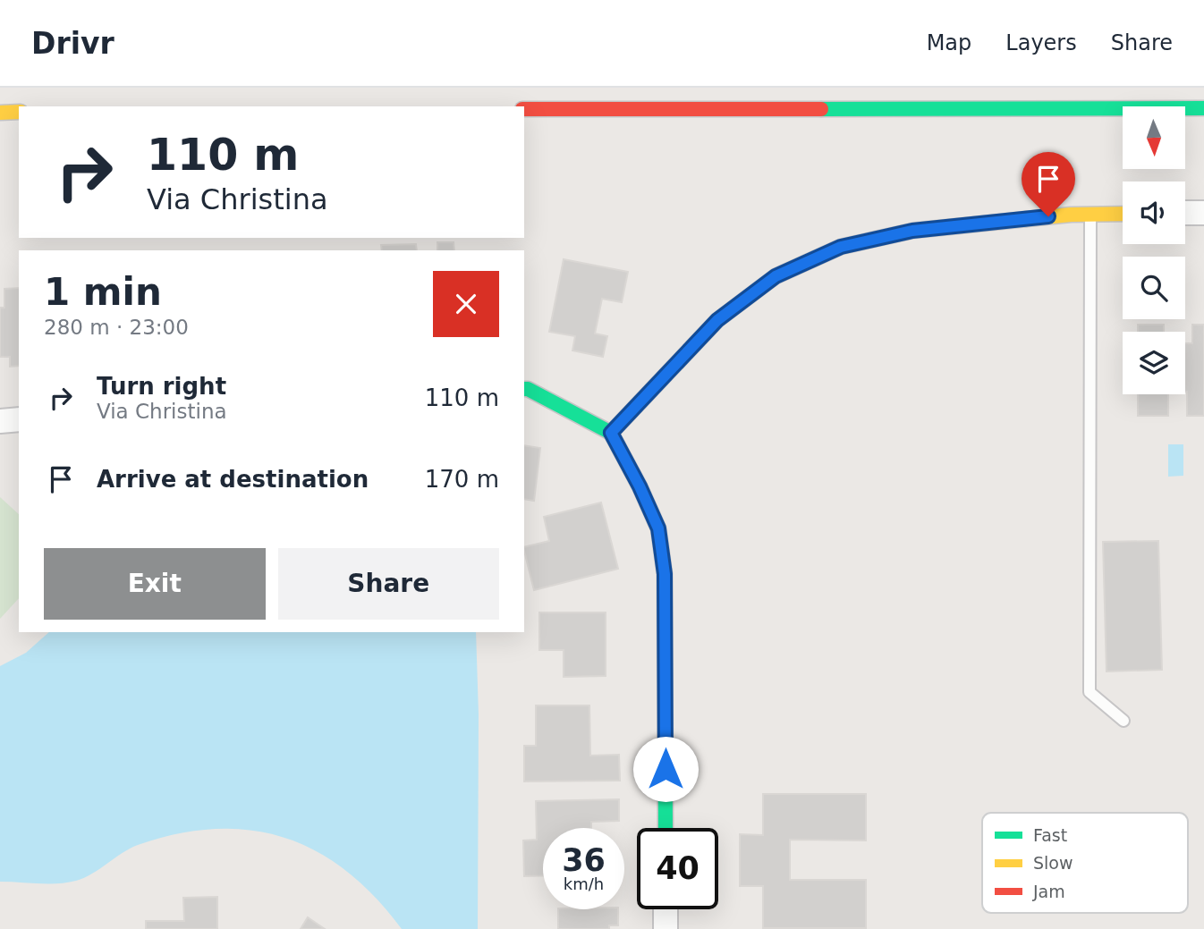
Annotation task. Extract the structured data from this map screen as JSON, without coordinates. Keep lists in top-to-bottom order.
{
  "legend": ["Fast", "Slow", "Jam"],
  "north": "bottom",
  "page": {
    "header": "Drivr",
    "nav": ["Map", "Layers", "Share"],
    "turn": ["110 m", "Via Christina"],
    "heading": ["1 min", "280 m · 23:00"],
    "list": [
      {
        "name": "Turn right",
        "note": "Via Christina",
        "value": "110 m"
      },
      {
        "name": "Arrive at destination",
        "value": "170 m"
      }
    ],
    "buttons": ["Exit", "Share"],
    "speed": "36 km/h",
    "limit": "40"
  }
}
